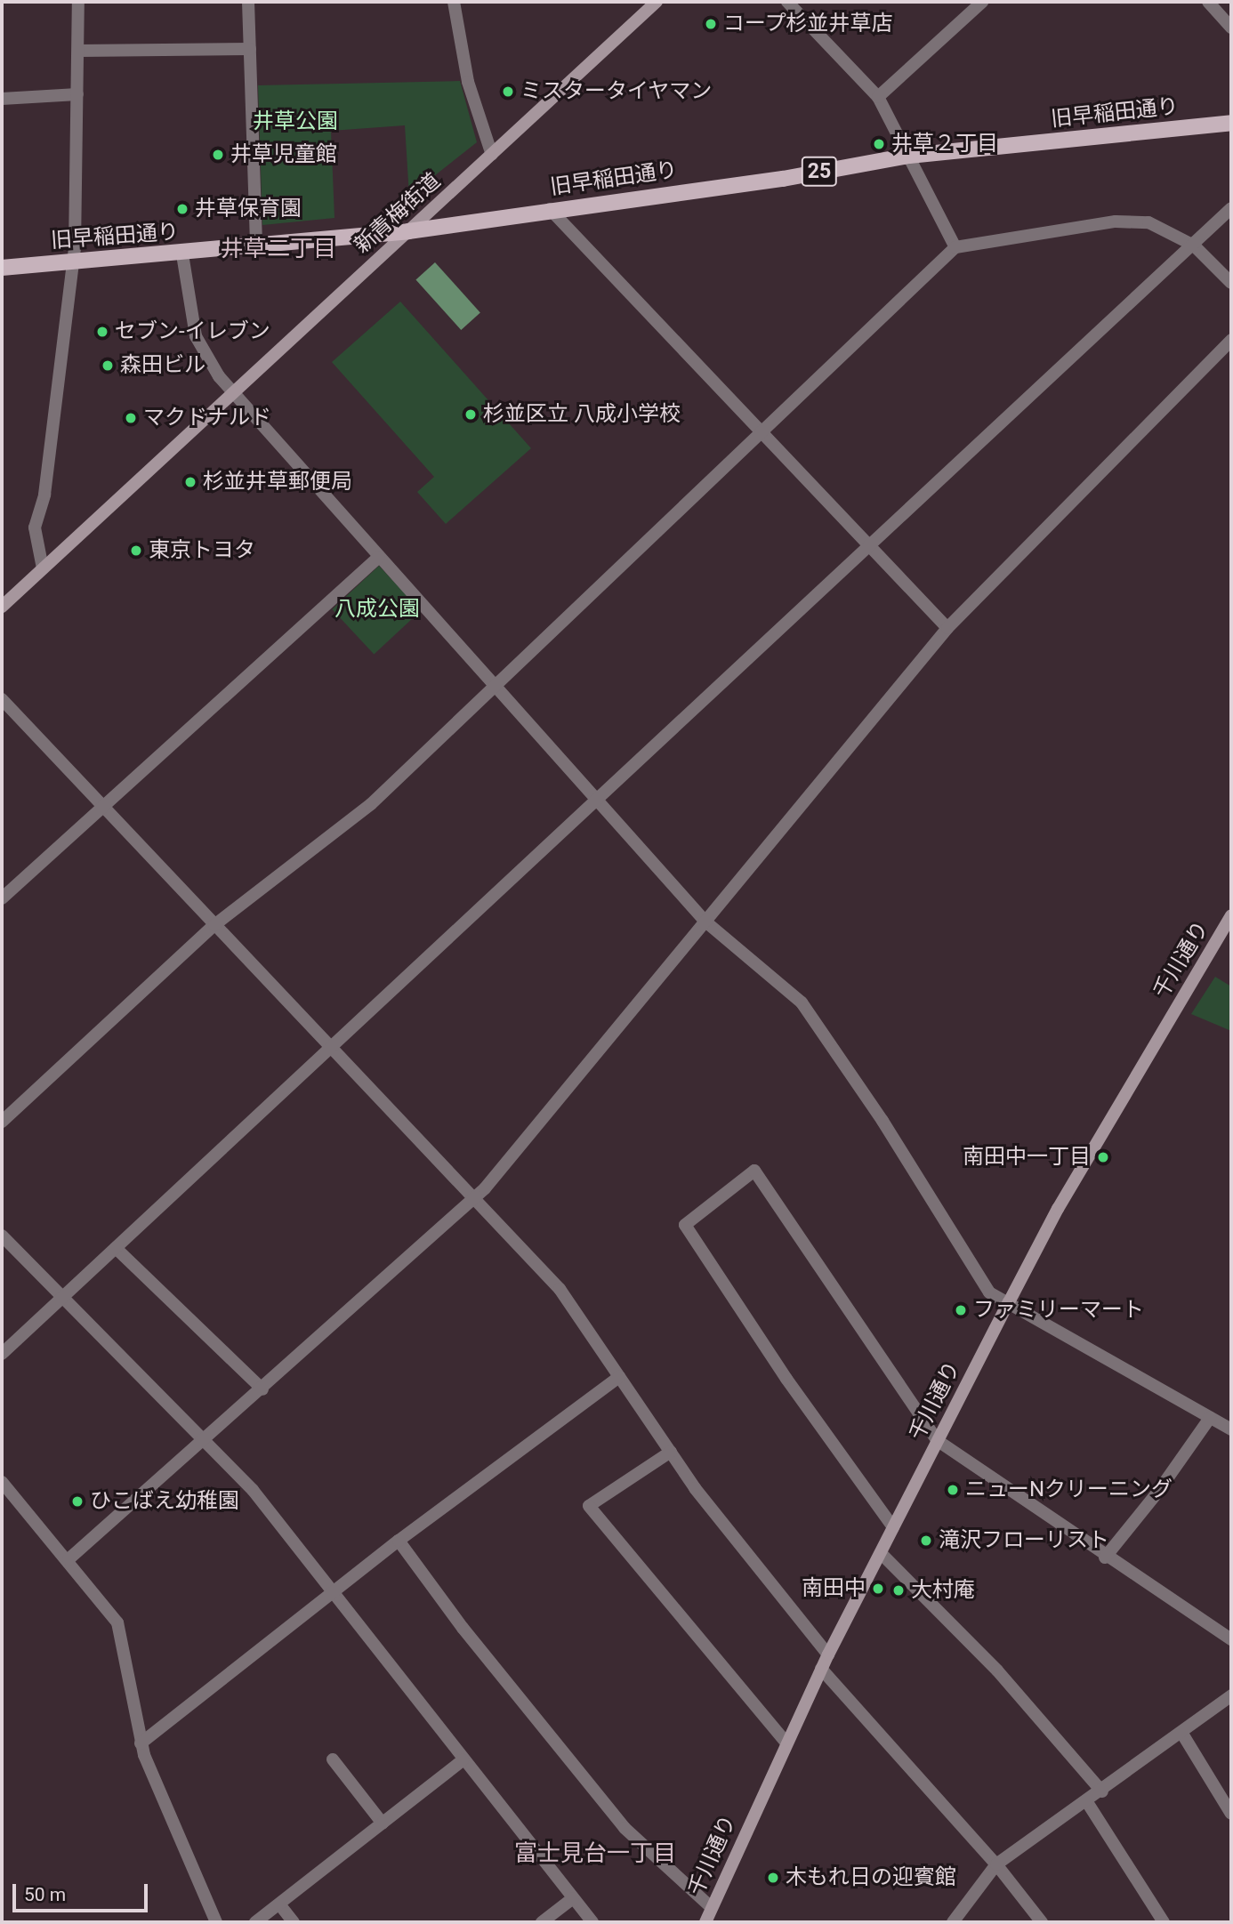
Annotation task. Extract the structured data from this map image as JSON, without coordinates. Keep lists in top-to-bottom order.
{
  "streets": {
    "main road": [
      "旧早稲田通り",
      "25",
      "新青梅街道",
      "千川通り"
    ]
  },
  "crossings": [
    ["旧早稲田通り", "新青梅街道"]
  ],
  "districts": ["井草二丁目", "富士見台一丁目"],
  "parks": ["井草公園", "八成公園"],
  "places": [
    "コープ杉並井草店",
    "ミスタータイヤマン",
    "井草２丁目",
    "井草児童館",
    "井草保育園",
    "セブン-イレブン",
    "森田ビル",
    "杉並区立 八成小学校",
    "マクドナルド",
    "杉並井草郵便局",
    "東京トヨタ",
    "南田中一丁目",
    "ファミリーマート",
    "ニューNクリーニング",
    "ひこばえ幼稚園",
    "滝沢フローリスト",
    "南田中",
    "大村庵",
    "木もれ日の迎賓館"
  ],
  "scale_bar": "50 m"
}
